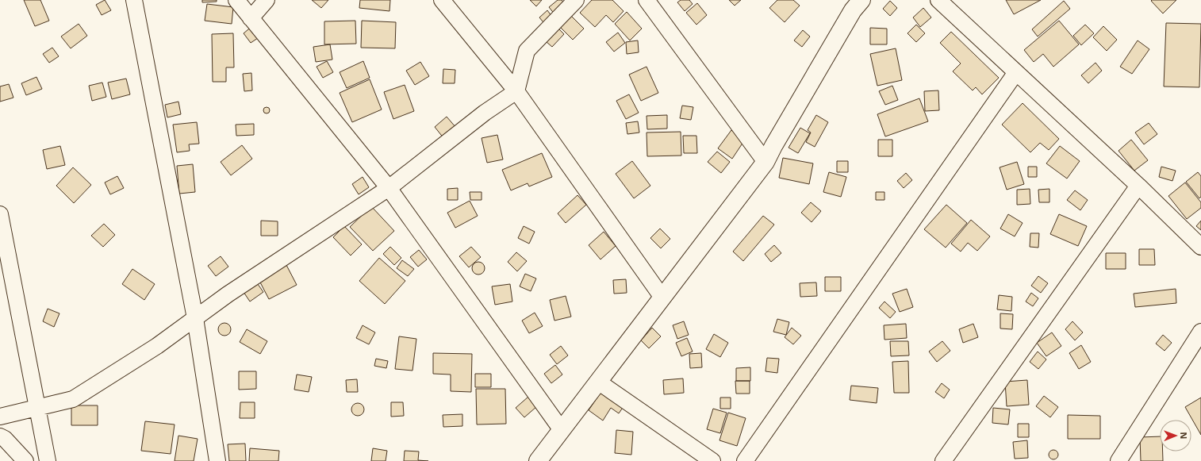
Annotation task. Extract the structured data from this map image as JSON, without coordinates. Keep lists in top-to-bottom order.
{
  "north": "right"
}
